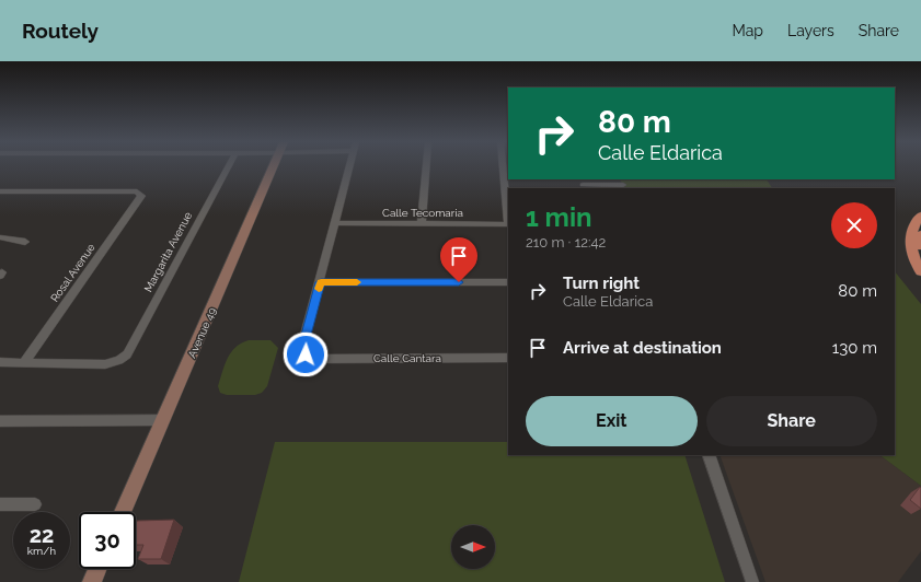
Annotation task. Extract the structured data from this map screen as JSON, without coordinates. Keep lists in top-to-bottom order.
{
  "streets": {
    "street": [
      "Calle Tecomaria",
      "Margarita Avenue",
      "Rosal Avenue",
      "Avenue 49",
      "Calle Cantara"
    ]
  },
  "crossings": [
    ["Margarita Avenue", "Rosal Avenue"]
  ],
  "north": "right",
  "page": {
    "header": "Routely",
    "nav": ["Map", "Layers", "Share"],
    "turn": ["80 m", "Calle Eldarica"],
    "heading": ["1 min", "210 m · 12:42"],
    "list": [
      {
        "name": "Turn right",
        "note": "Calle Eldarica",
        "value": "80 m"
      },
      {
        "name": "Arrive at destination",
        "value": "130 m"
      }
    ],
    "buttons": ["Exit", "Share"],
    "speed": "22 km/h",
    "limit": "30"
  }
}
